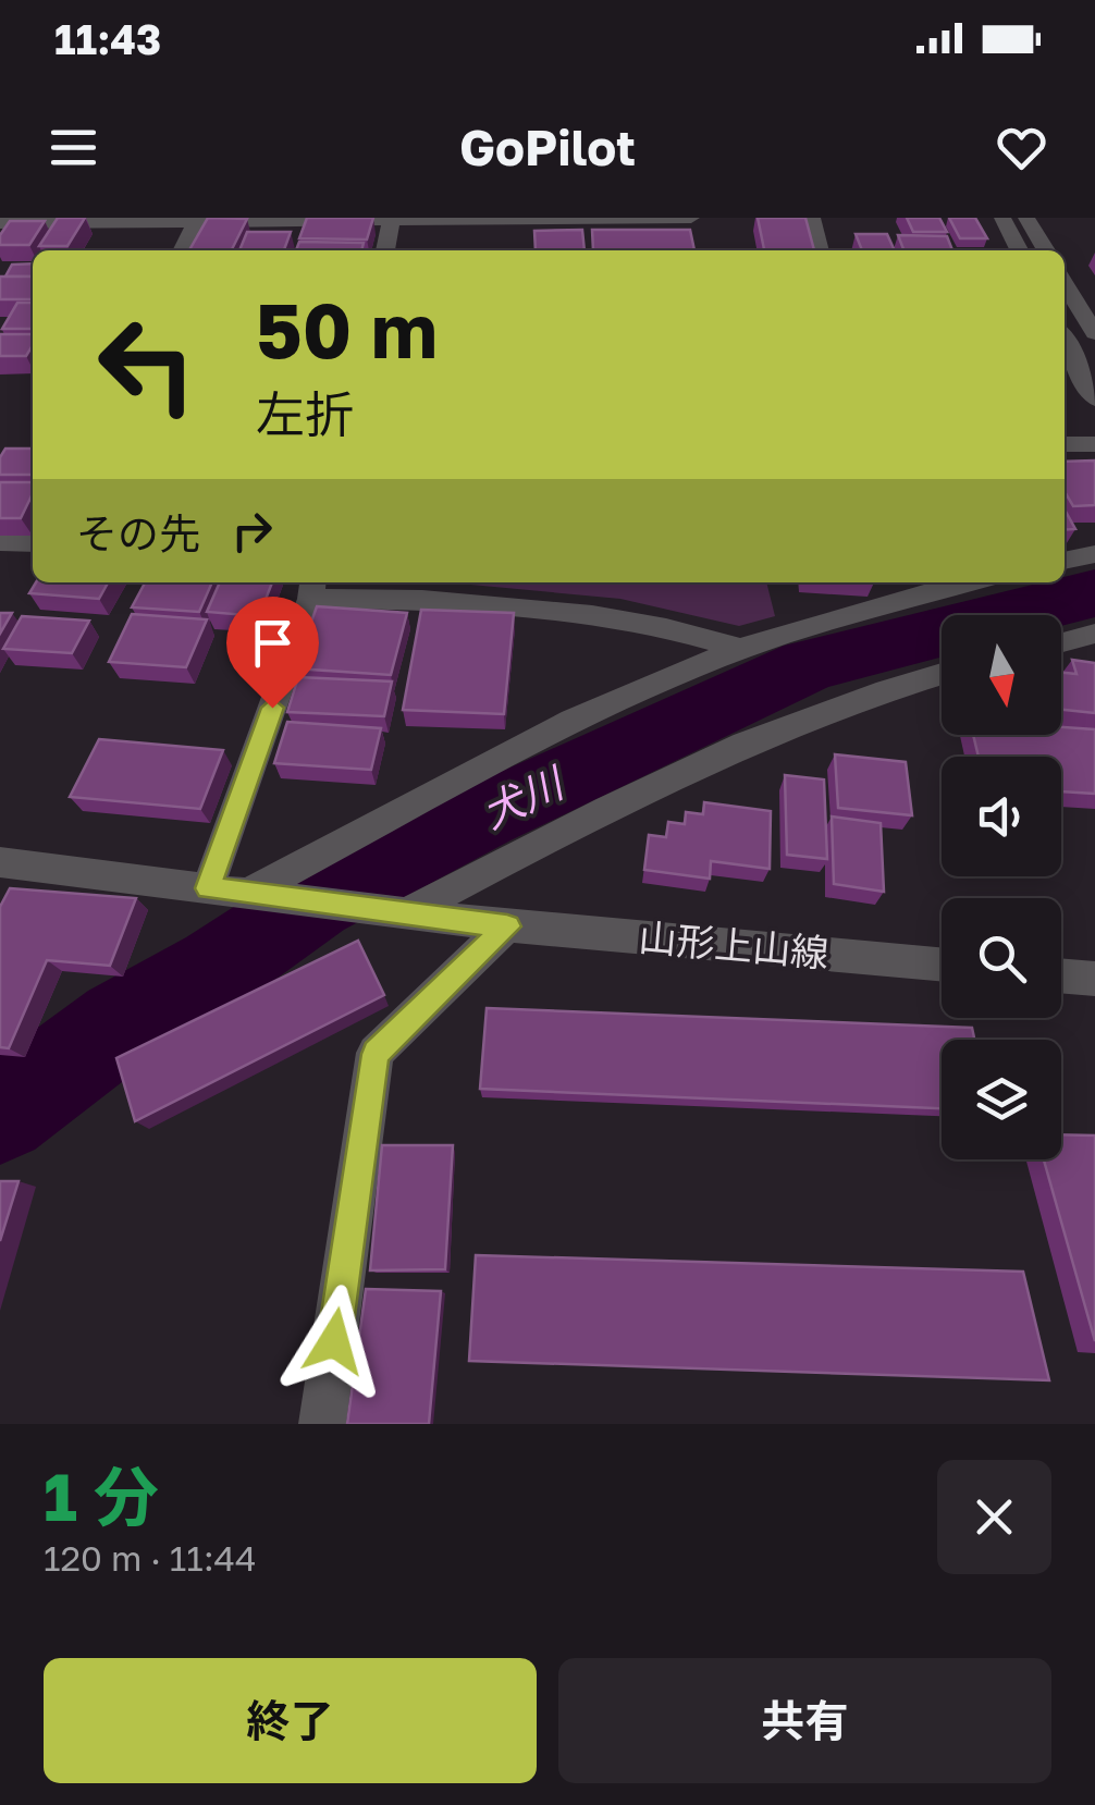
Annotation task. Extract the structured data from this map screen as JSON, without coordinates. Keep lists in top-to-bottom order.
{
  "streets": {
    "street": ["山形上山線"]
  },
  "water": ["犬川"],
  "north": "bottom",
  "page": {
    "status": "11:43",
    "header": "GoPilot",
    "turn": ["50 m", "左折"],
    "then": "その先",
    "heading": ["1 分", "120 m · 11:44"],
    "buttons": ["終了", "共有"]
  }
}
